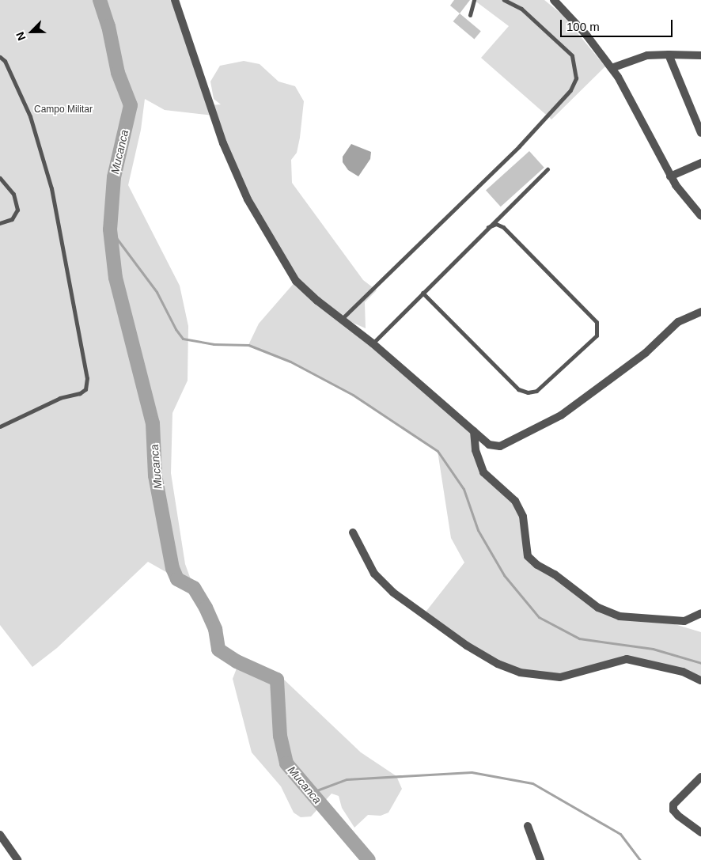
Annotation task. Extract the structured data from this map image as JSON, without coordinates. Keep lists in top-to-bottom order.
{
  "water": ["Mucanca"],
  "parks": ["Campo Militar"],
  "scale_bar": "100 m",
  "north": "bottom left"
}
